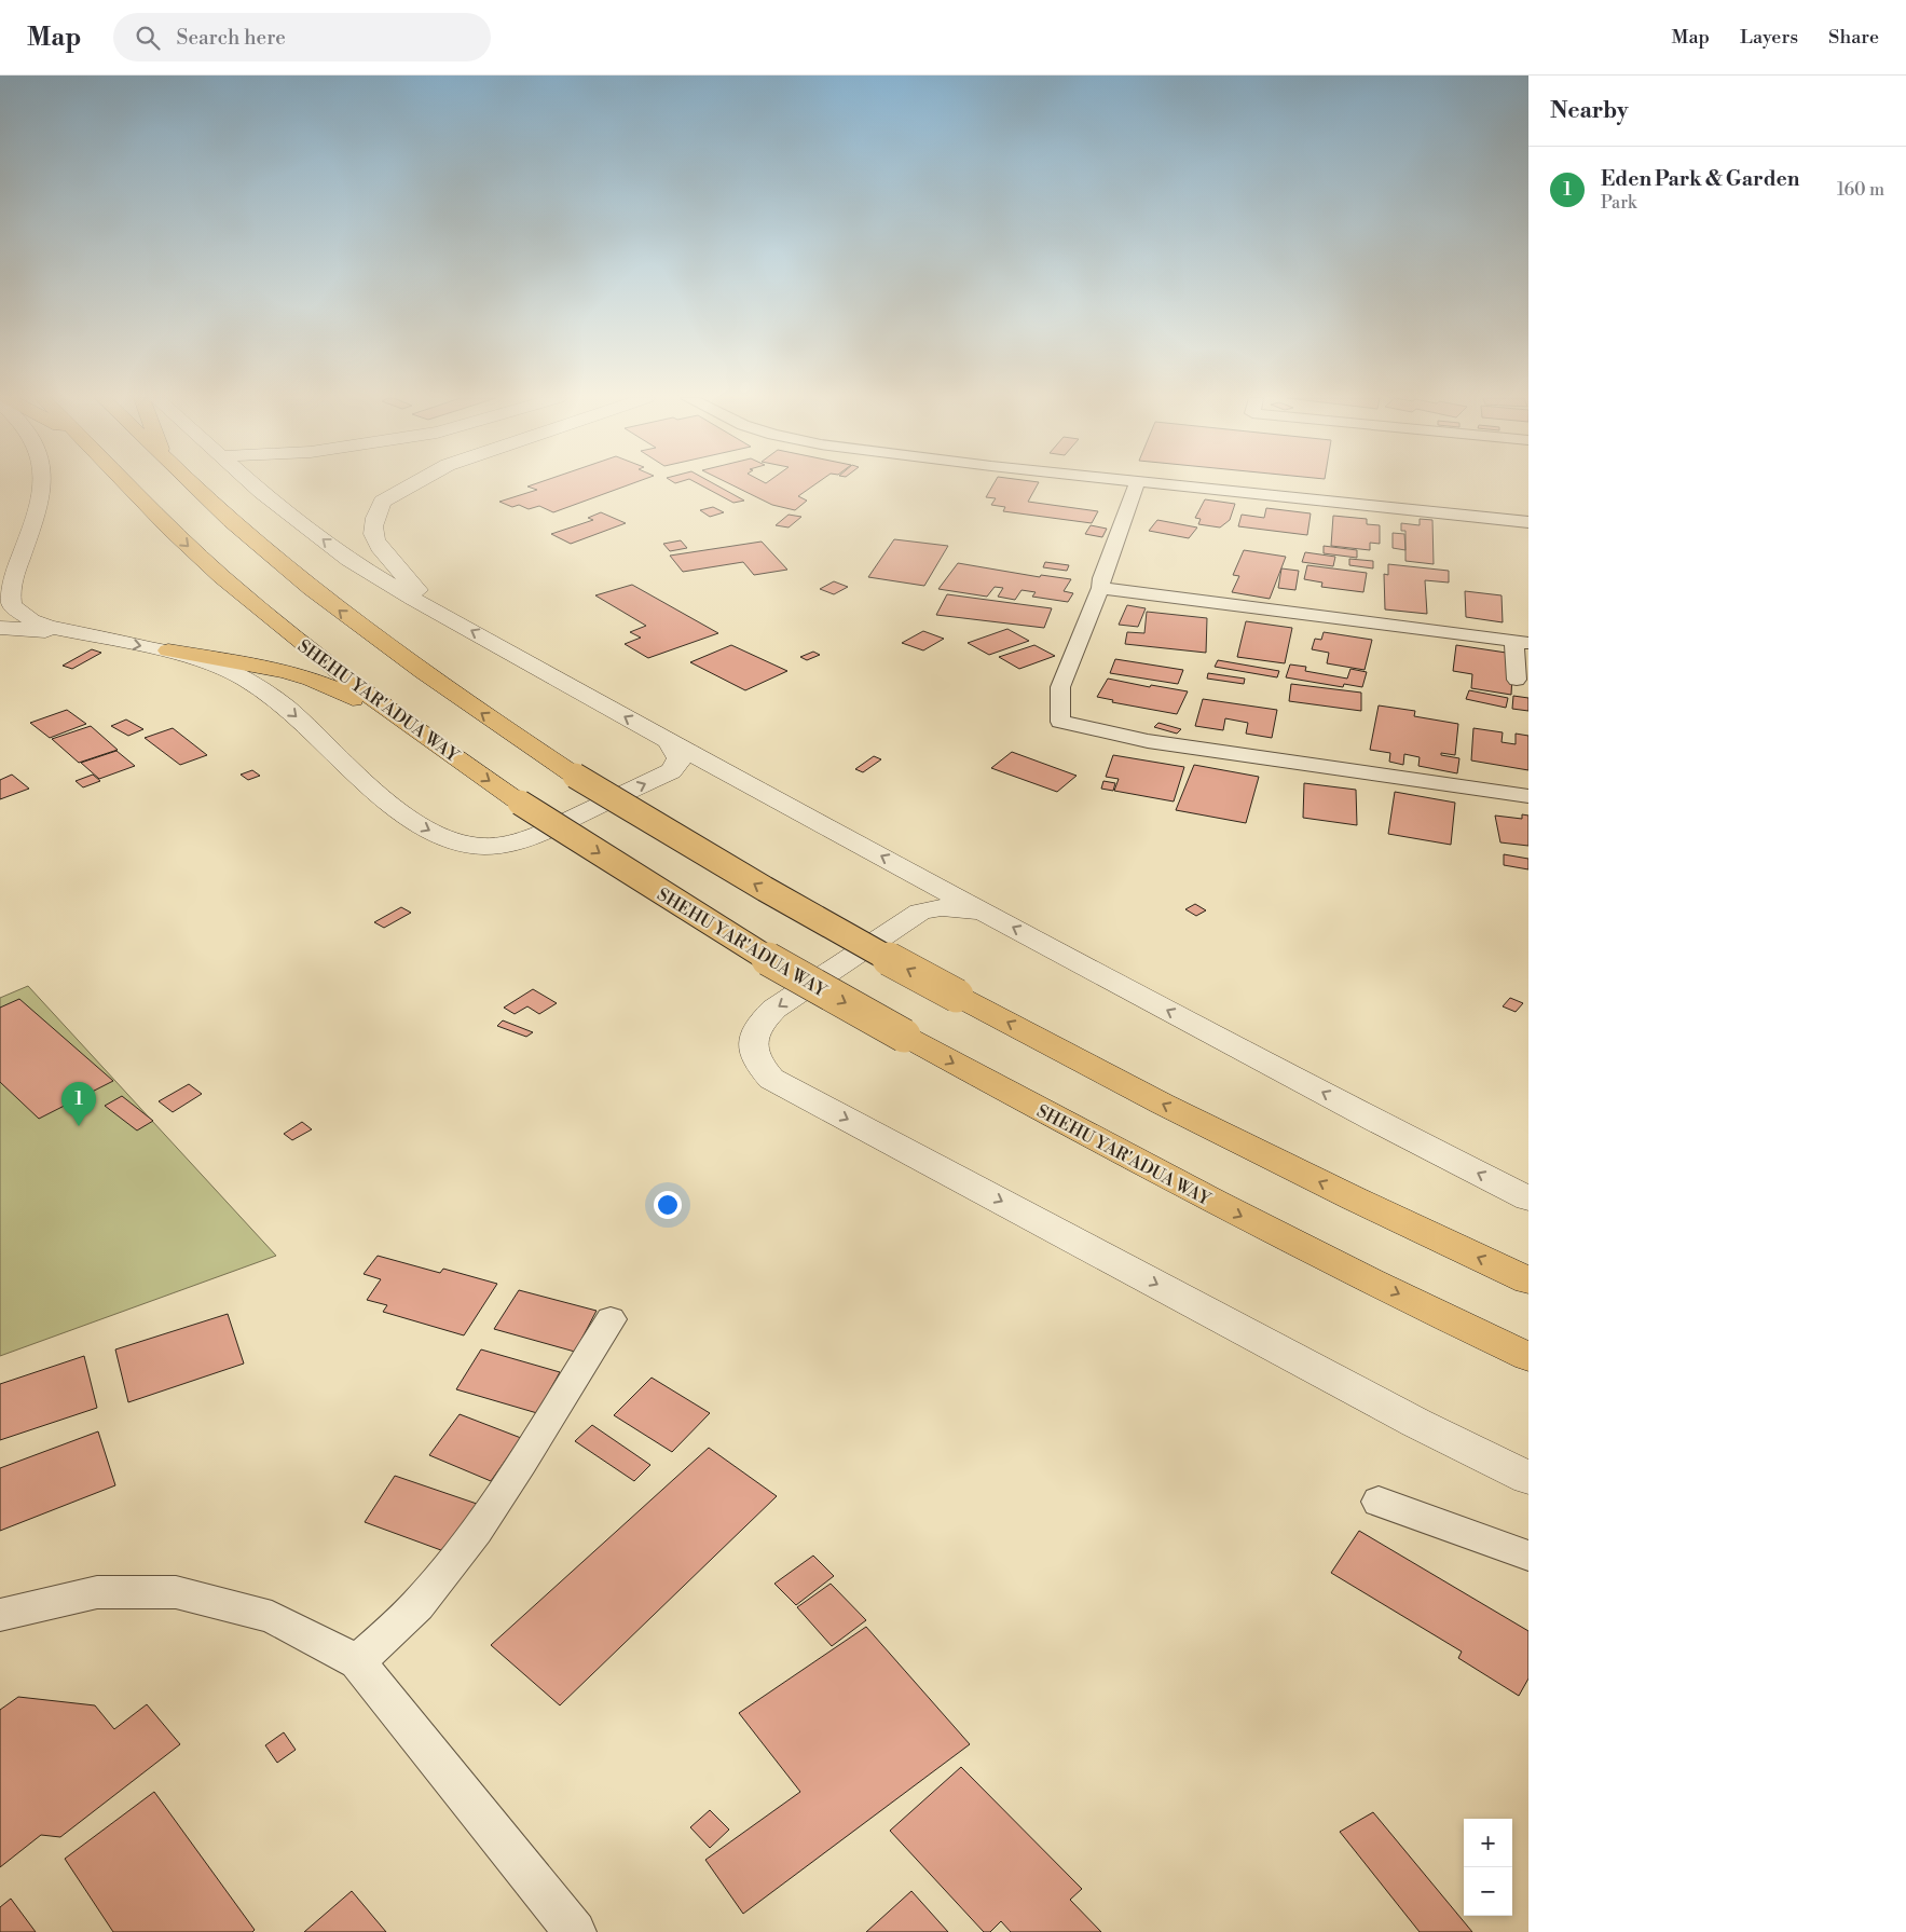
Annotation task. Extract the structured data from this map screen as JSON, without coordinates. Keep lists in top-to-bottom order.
{
  "streets": {
    "highway": ["SHEHU YAR'ADUA WAY"]
  },
  "page": {
    "header": "Map",
    "search": "Search here",
    "nav": ["Map", "Layers", "Share"],
    "heading": "Nearby",
    "list": [
      {
        "mark": "1",
        "name": "Eden Park & Garden",
        "note": "Park",
        "value": "160 m"
      }
    ],
    "pins": "1",
    "map_buttons": ["+", "−"]
  }
}
